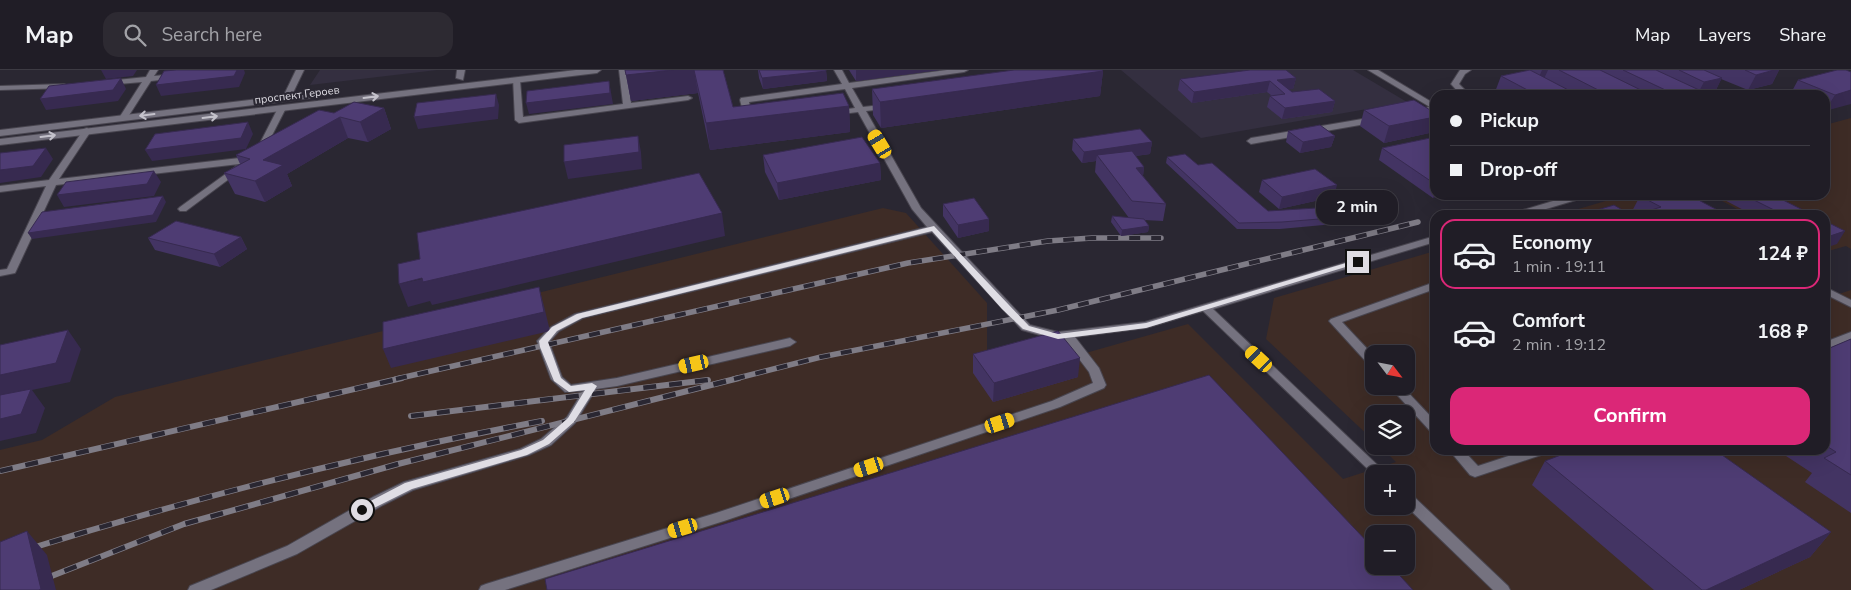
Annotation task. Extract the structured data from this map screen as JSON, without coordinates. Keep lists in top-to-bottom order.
{
  "streets": {
    "main road": ["проспект Героев"]
  },
  "north": "bottom right",
  "page": {
    "header": "Map",
    "search": "Search here",
    "nav": ["Map", "Layers", "Share"],
    "banner": ["Pickup", "Drop-off"],
    "bubble": "2 min",
    "list": [
      {
        "name": "Economy",
        "note": "1 min · 19:11",
        "value": "124 ₽"
      },
      {
        "name": "Comfort",
        "note": "2 min · 19:12",
        "value": "168 ₽"
      }
    ],
    "map_buttons": ["+", "−"],
    "buttons": "Confirm"
  }
}
